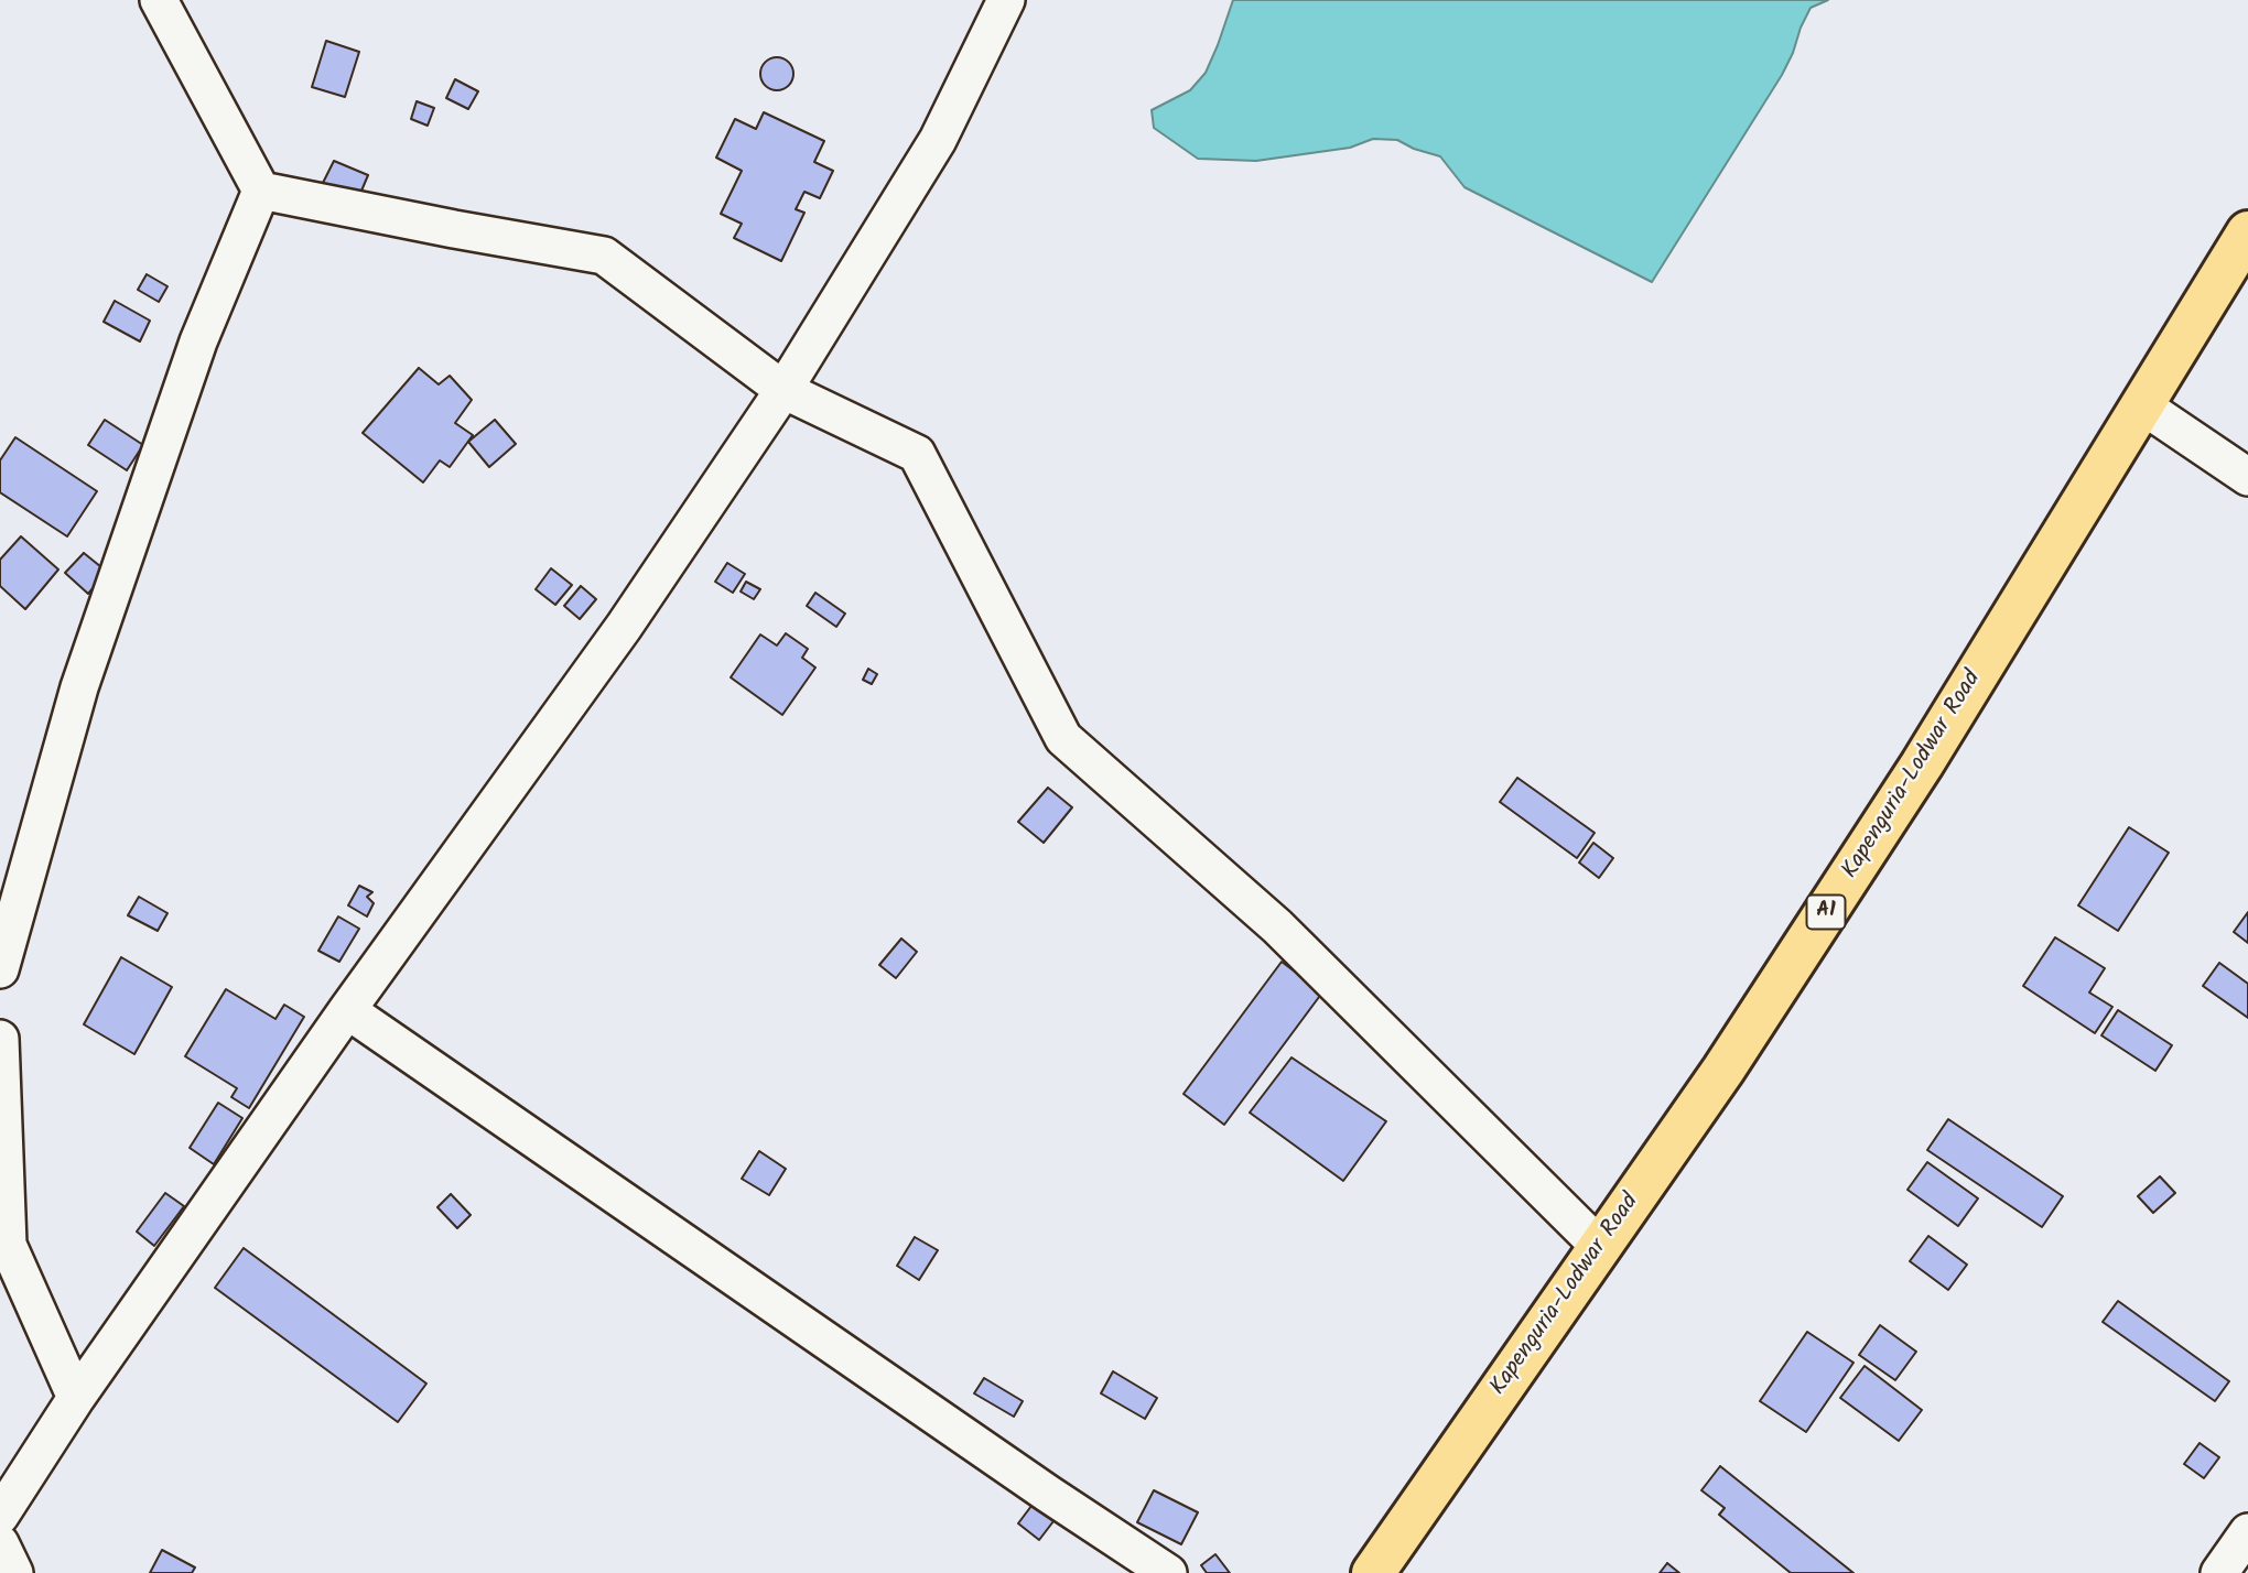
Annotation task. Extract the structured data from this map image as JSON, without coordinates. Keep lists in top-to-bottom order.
{
  "streets": {
    "highway": ["Kapenguria-Lodwar Road", "A1"]
  }
}
